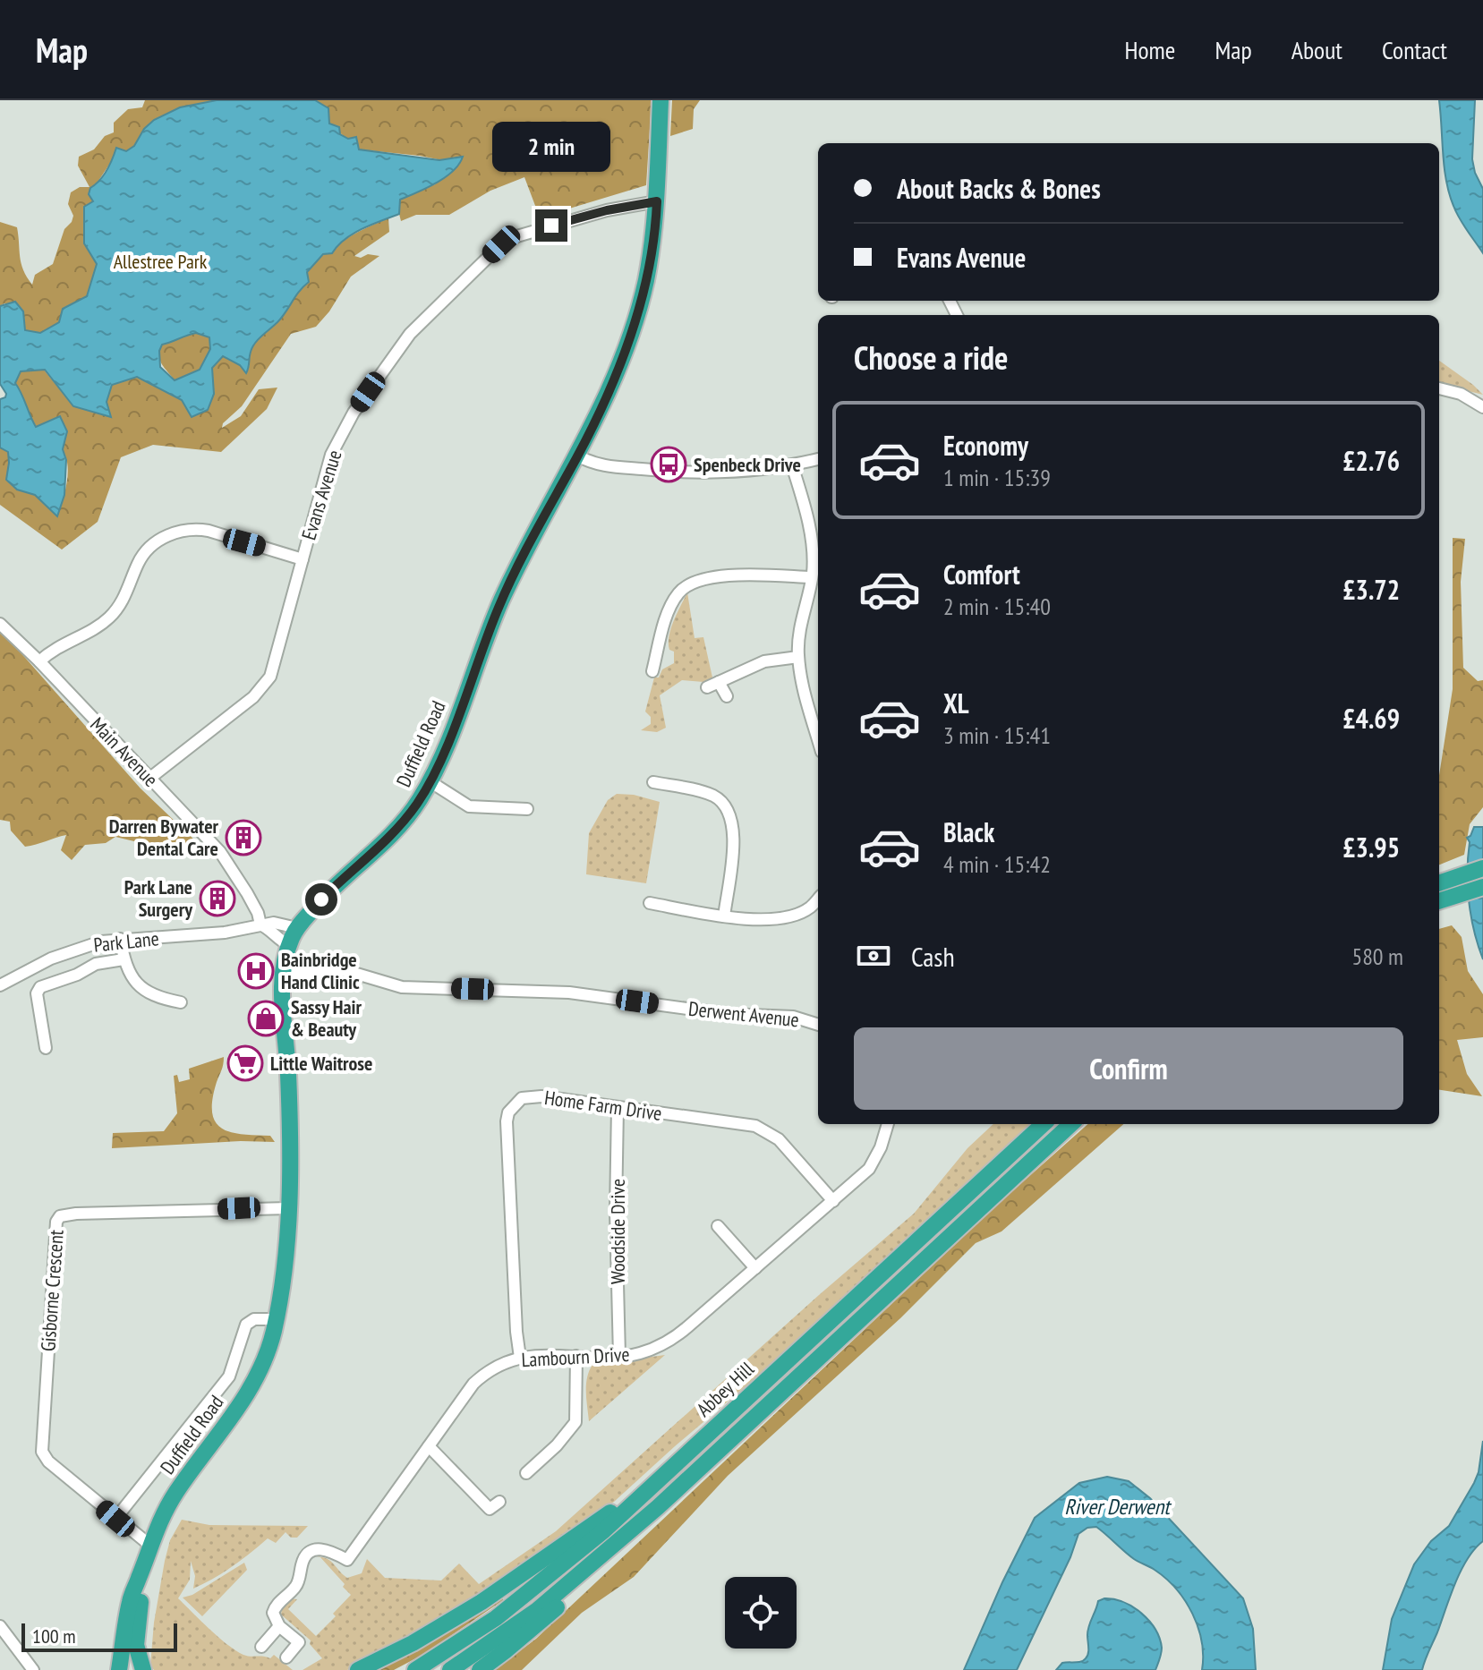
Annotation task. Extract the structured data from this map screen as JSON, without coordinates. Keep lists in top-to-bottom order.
{
  "streets": {
    "highway": ["Duffield Road", "Abbey Hill"],
    "street": [
      "Evans Avenue",
      "Main Avenue",
      "Park Lane",
      "Derwent Avenue",
      "Home Farm Drive",
      "Woodside Drive",
      "Gisborne Crescent",
      "Lambourn Drive"
    ]
  },
  "crossings": [
    ["Evans Avenue", "Duffield Road"],
    ["Evans Avenue", "Main Avenue"],
    ["Duffield Road", "Park Lane"],
    ["Duffield Road", "Derwent Avenue"],
    ["Duffield Road", "Gisborne Crescent"],
    ["Main Avenue", "Park Lane"],
    ["Home Farm Drive", "Woodside Drive"],
    ["Home Farm Drive", "Lambourn Drive"],
    ["Woodside Drive", "Lambourn Drive"]
  ],
  "water": ["River Derwent"],
  "parks": ["Allestree Park"],
  "places": {
    "bus stop": ["Spenbeck Drive"],
    "building": ["Darren Bywater Dental Care", "Park Lane Surgery"],
    "hospital": ["Bainbridge Hand Clinic"],
    "shop": ["Sassy Hair & Beauty"],
    "supermarket": ["Little Waitrose"]
  },
  "scale_bar": "100 m",
  "page": {
    "header": "Map",
    "nav": [
      "Home",
      "Map",
      "About",
      "Contact"
    ],
    "bubble": "2 min",
    "banner": ["About Backs & Bones", "Evans Avenue"],
    "heading": "Choose a ride",
    "list": [
      {
        "name": "Economy",
        "note": "1 min · 15:39",
        "value": "£2.76"
      },
      {
        "name": "Comfort",
        "note": "2 min · 15:40",
        "value": "£3.72"
      },
      {
        "name": "XL",
        "note": "3 min · 15:41",
        "value": "£4.69"
      },
      {
        "name": "Black",
        "note": "4 min · 15:42",
        "value": "£3.95"
      }
    ],
    "pay": ["Cash", "580 m"],
    "buttons": "Confirm",
    "scale": "100 m"
  }
}
